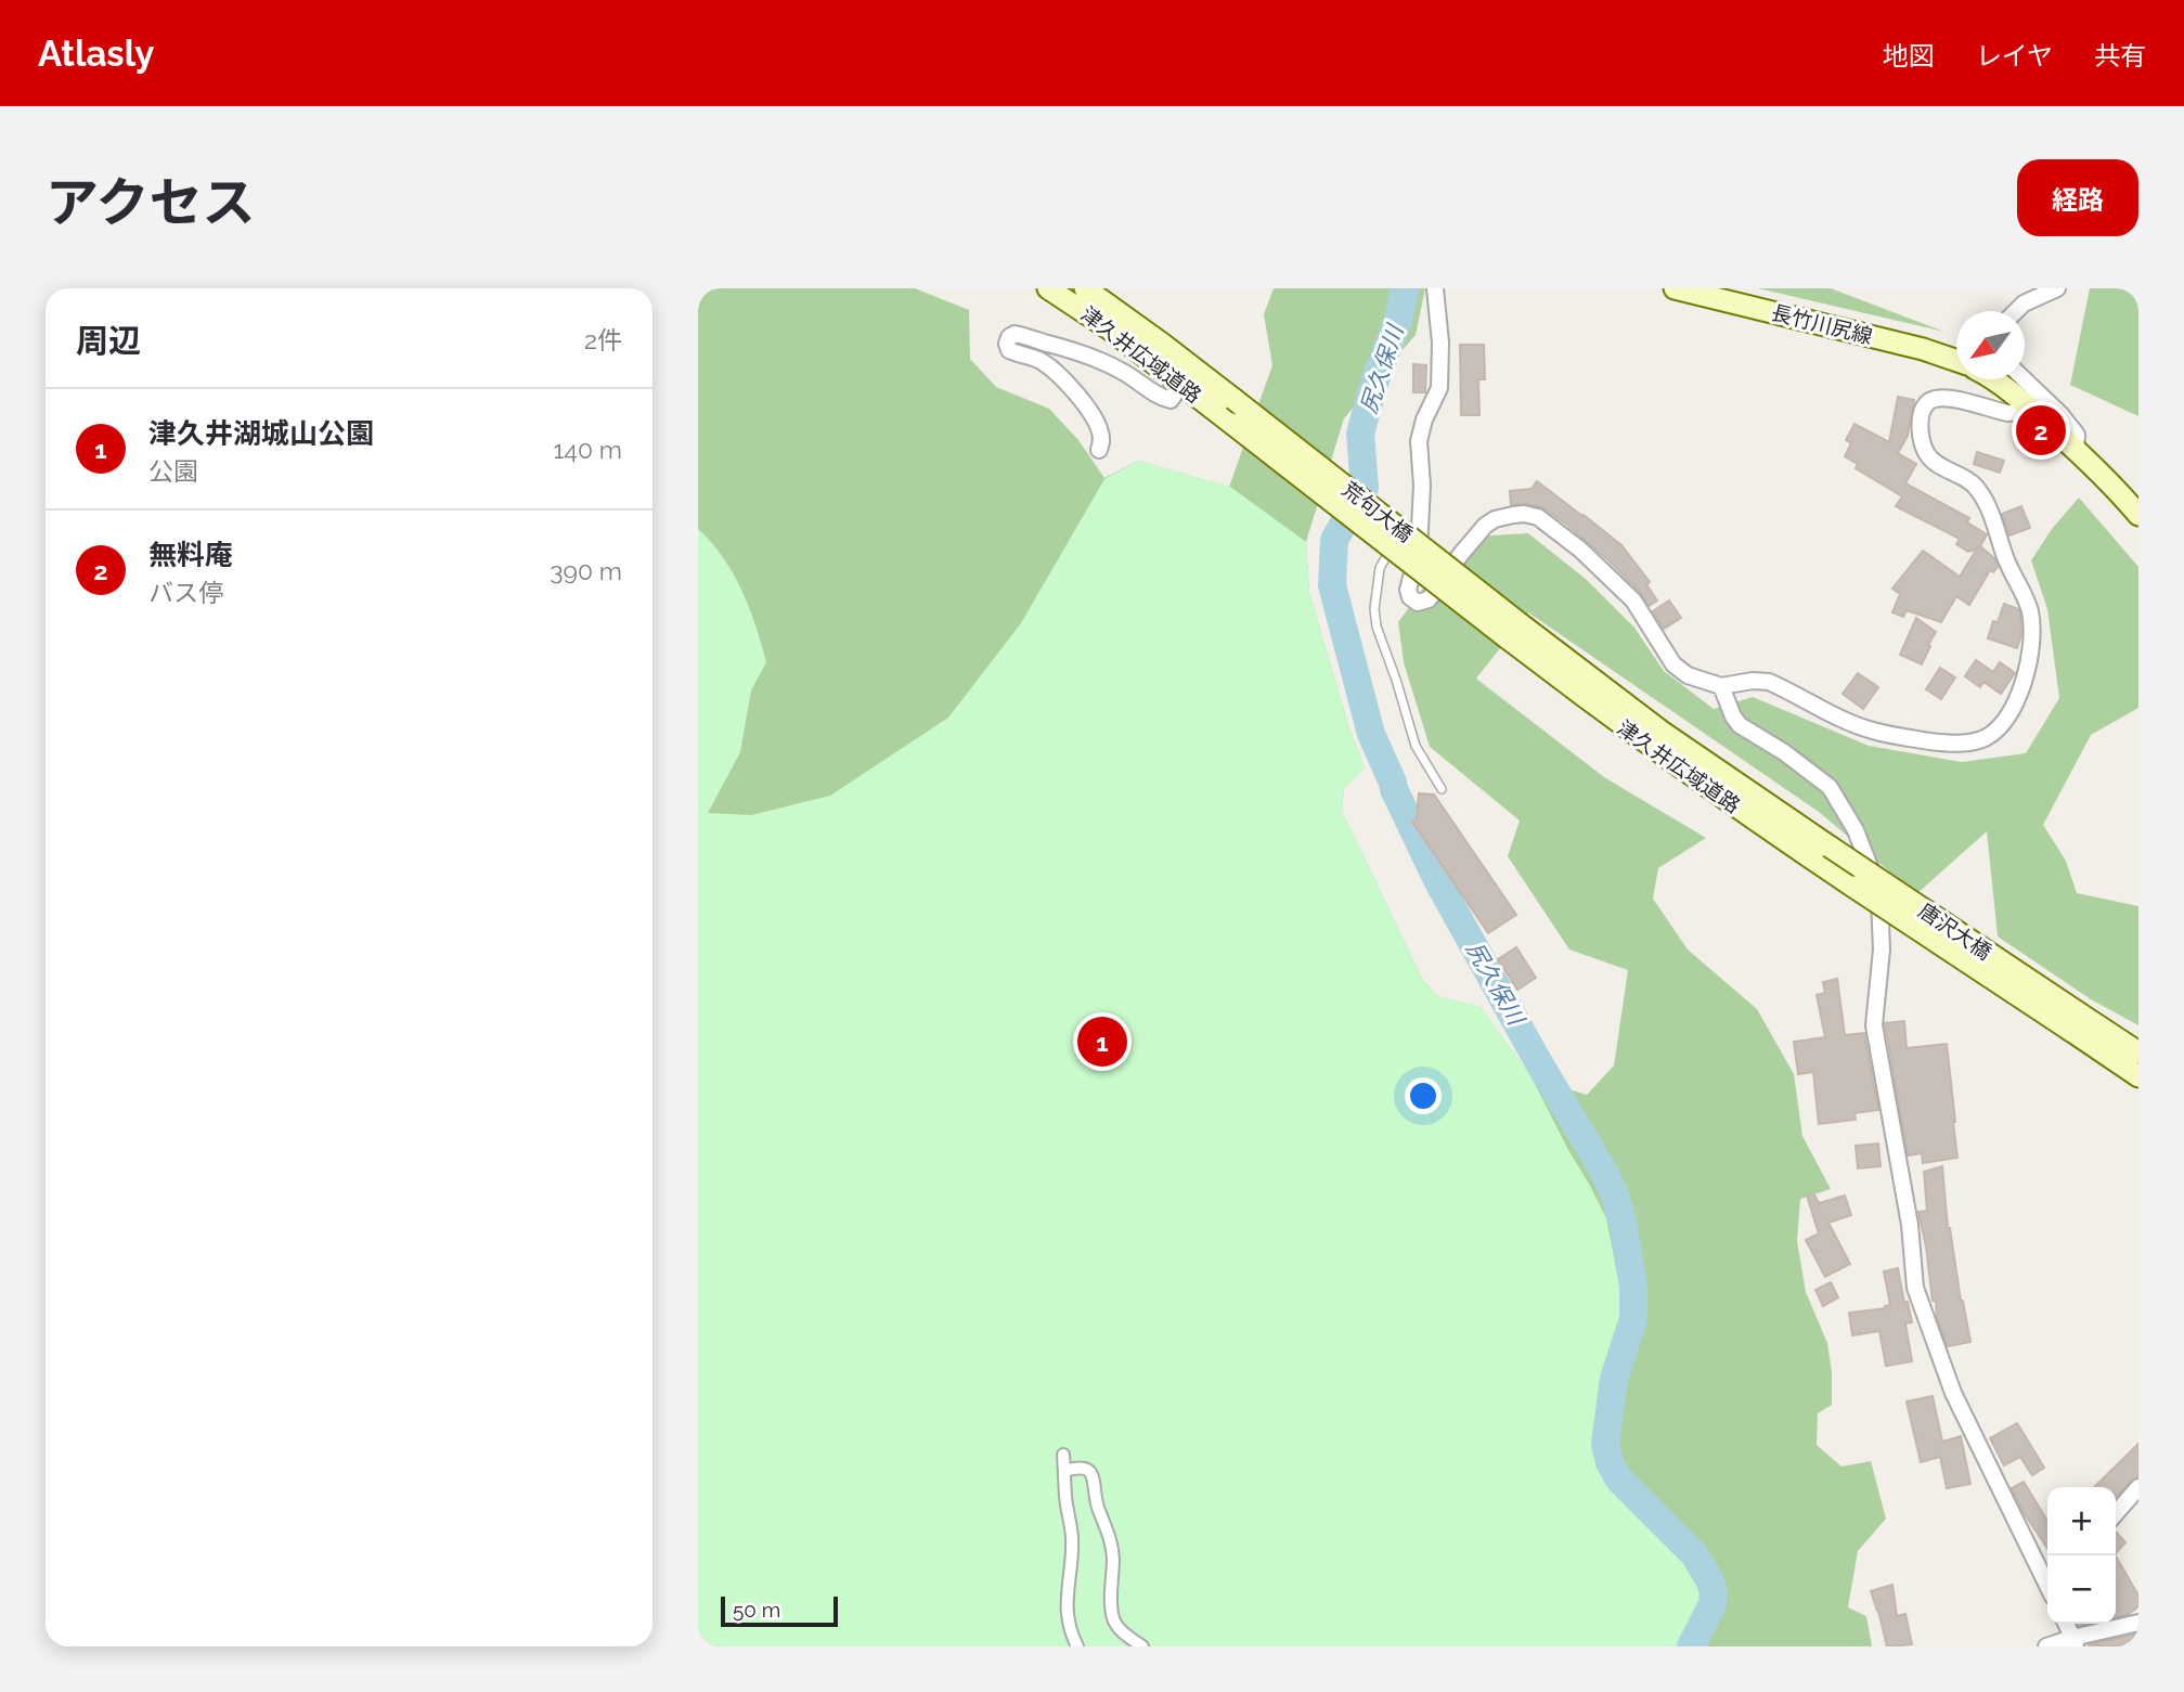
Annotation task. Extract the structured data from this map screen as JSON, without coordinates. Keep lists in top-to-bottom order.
{
  "streets": {
    "main road": [
      "長竹川尻線",
      "津久井広域道路",
      "荒句大橋",
      "唐沢大橋"
    ]
  },
  "crossings": [
    ["津久井広域道路", "荒句大橋"],
    ["津久井広域道路", "唐沢大橋"]
  ],
  "water": ["尻久保川"],
  "scale_bar": "50 m",
  "north": "bottom left",
  "page": {
    "header": "Atlasly",
    "nav": ["地図", "レイヤ", "共有"],
    "title": "アクセス",
    "buttons": "経路",
    "heading": ["周辺", "2件"],
    "list": [
      {
        "mark": "1",
        "name": "津久井湖城山公園",
        "note": "公園",
        "value": "140 m"
      },
      {
        "mark": "2",
        "name": "無料庵",
        "note": "バス停",
        "value": "390 m"
      }
    ],
    "pins": ["2", "1"],
    "map_buttons": ["+", "−"],
    "scale": "50 m"
  }
}
